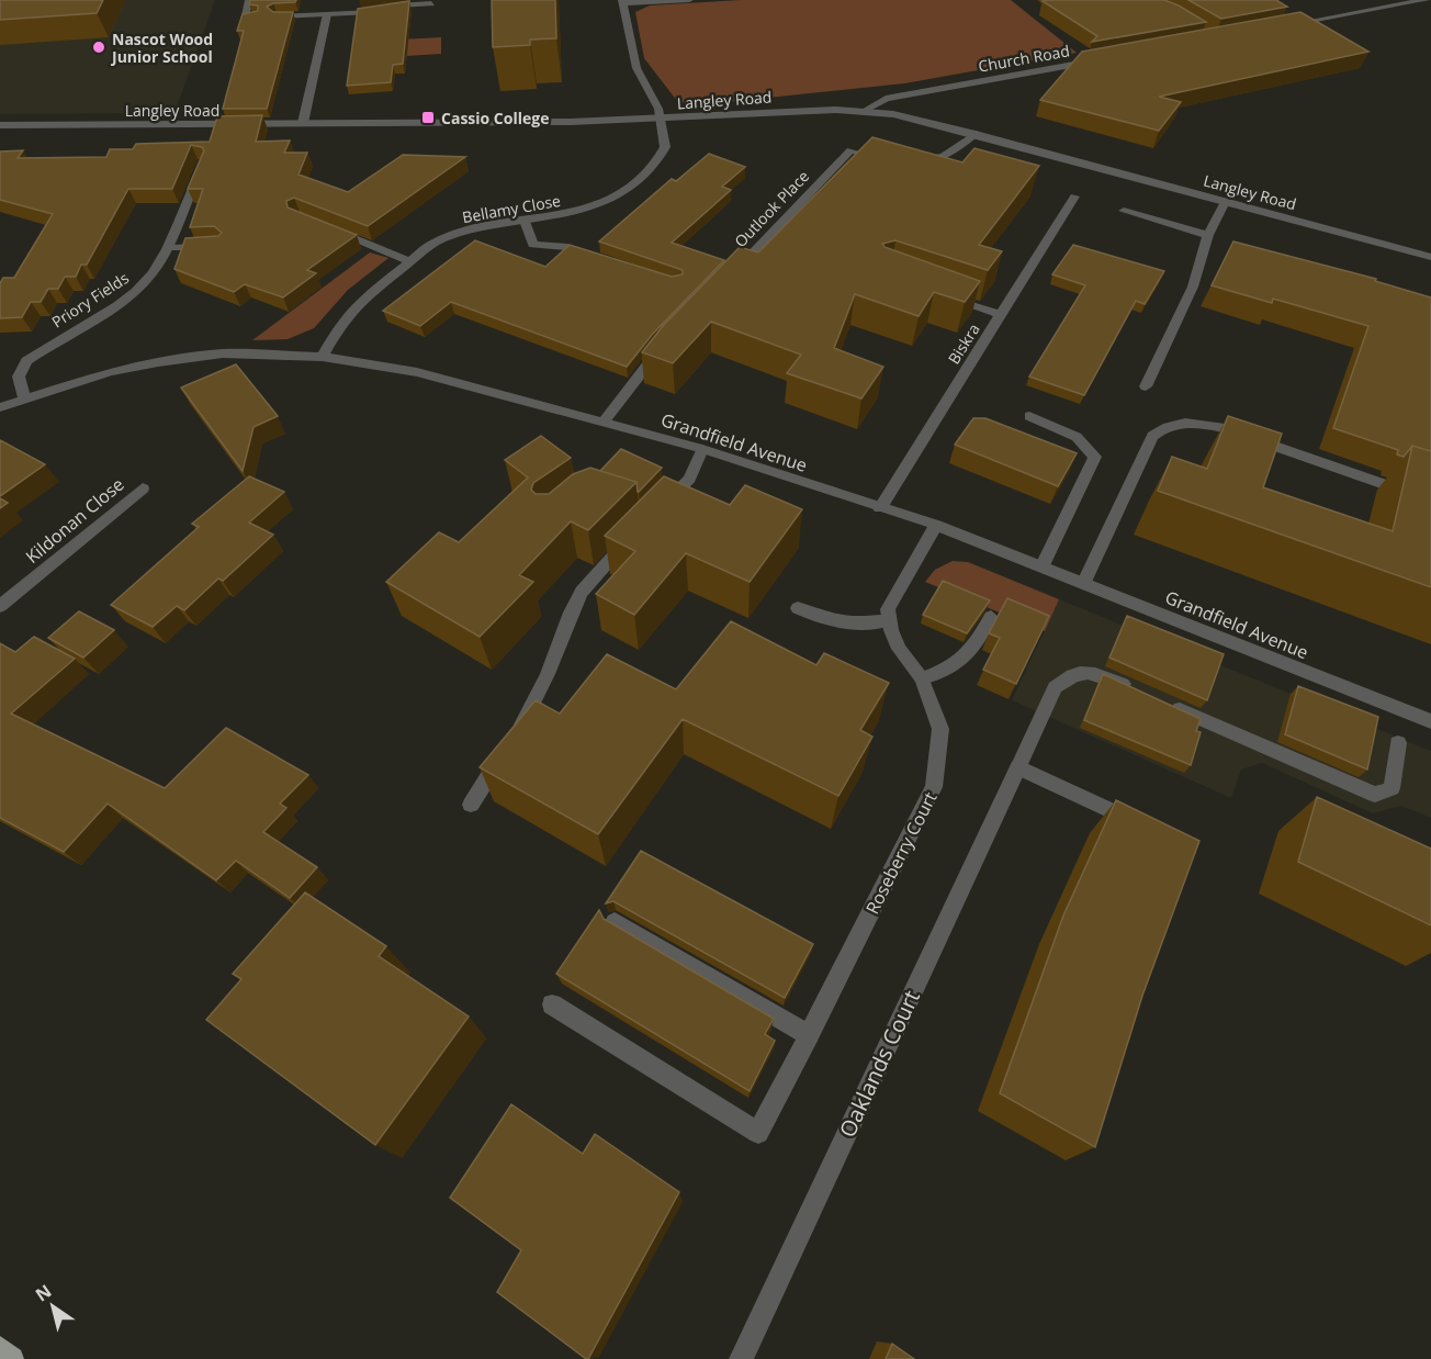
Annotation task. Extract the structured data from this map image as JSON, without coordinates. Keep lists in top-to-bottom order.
{
  "streets": {
    "street": [
      "Church Road",
      "Langley Road",
      "Bellamy Close",
      "Outlook Place",
      "Priory Fields",
      "Biskra",
      "Grandfield Avenue",
      "Kildonan Close",
      "Roseberry Court",
      "Oaklands Court"
    ]
  },
  "crossings": [
    ["Church Road", "Langley Road"],
    ["Langley Road", "Bellamy Close"],
    ["Langley Road", "Outlook Place"],
    ["Bellamy Close", "Grandfield Avenue"],
    ["Priory Fields", "Grandfield Avenue"],
    ["Biskra", "Grandfield Avenue"]
  ],
  "places": {
    "other": ["Nascot Wood Junior School"],
    "transit": ["Cassio College"]
  },
  "north": "top left"
}
